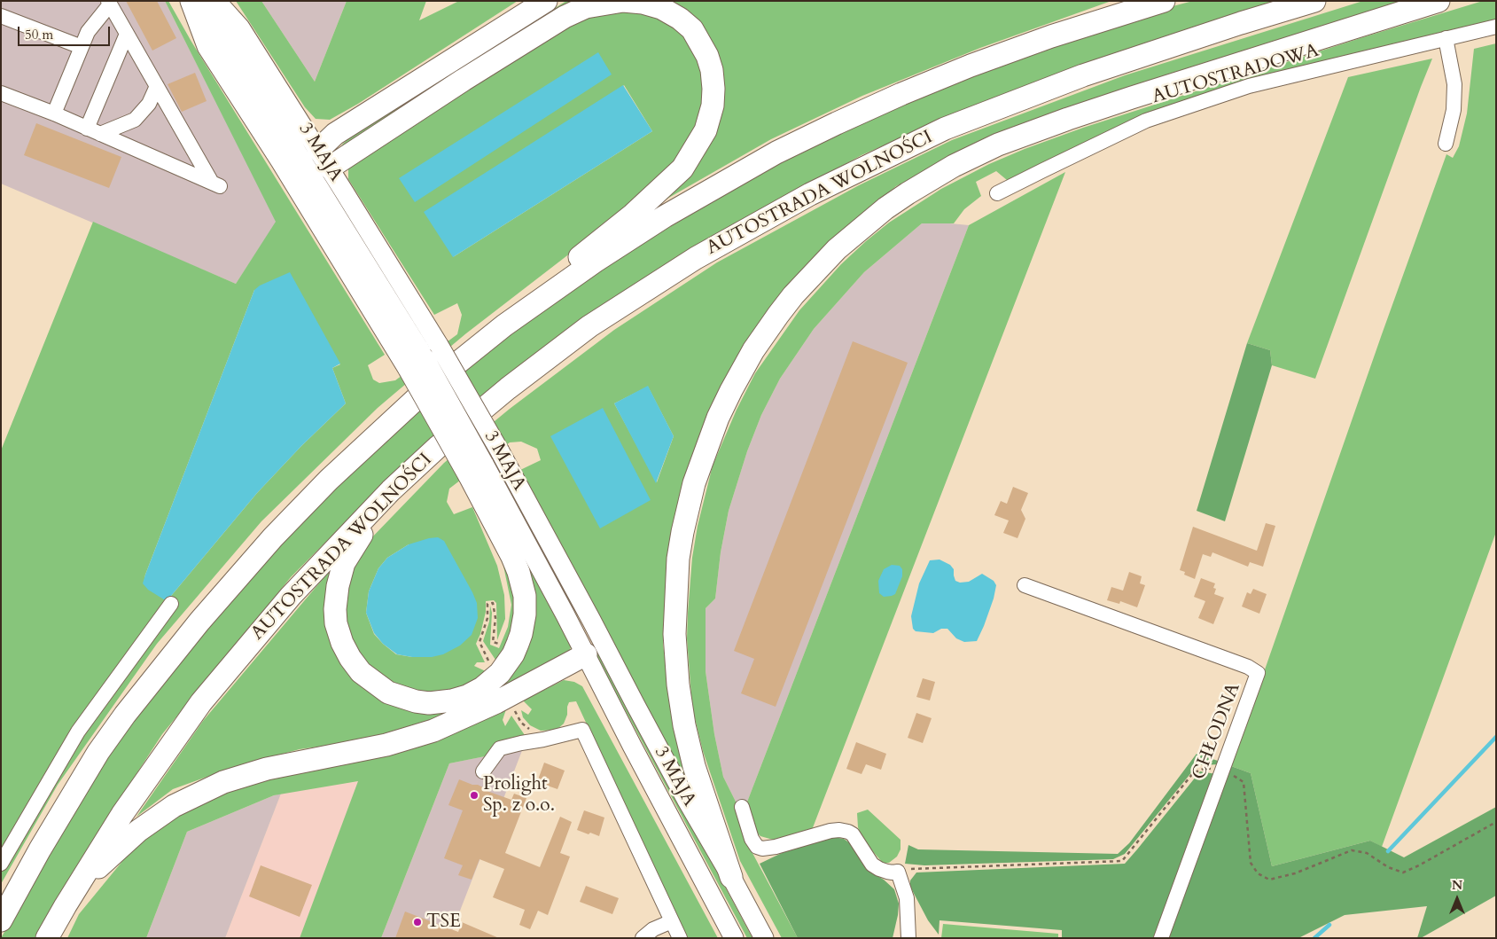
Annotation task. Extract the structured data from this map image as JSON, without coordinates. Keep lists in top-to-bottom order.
{
  "streets": {
    "highway": ["AUTOSTRADA WOLNOŚCI"],
    "main road": ["3 MAJA"],
    "street": ["AUTOSTRADOWA", "CHŁODNA"]
  },
  "places": ["Prolight Sp. z o.o.", "TSE"],
  "scale_bar": "50 m",
  "north": "top"
}
